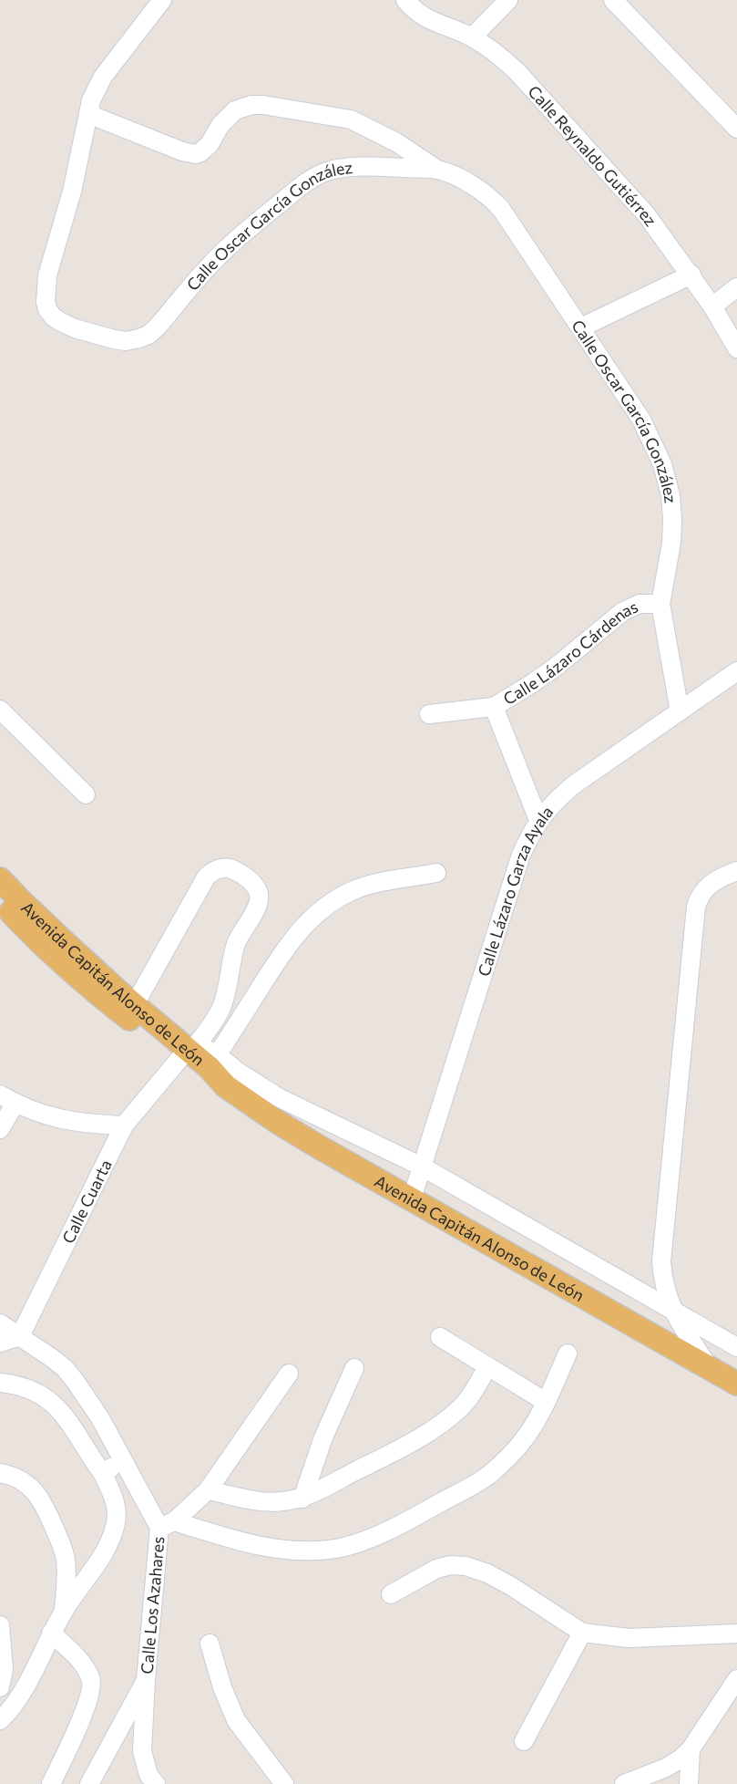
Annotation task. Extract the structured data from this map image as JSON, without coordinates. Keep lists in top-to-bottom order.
{
  "streets": {
    "main road": ["Avenida Capitán Alonso de León"],
    "street": [
      "Calle Reynaldo Gutiérrez",
      "Calle Oscar García González",
      "Calle Lázaro Cárdenas",
      "Calle Lázaro Garza Ayala",
      "Calle Cuarta",
      "Calle Los Azahares"
    ]
  },
  "crossings": [
    ["Calle Oscar García González", "Calle Lázaro Cárdenas"],
    ["Calle Oscar García González", "Calle Lázaro Garza Ayala"],
    ["Calle Lázaro Cárdenas", "Calle Lázaro Garza Ayala"],
    ["Calle Lázaro Garza Ayala", "Avenida Capitán Alonso de León"],
    ["Avenida Capitán Alonso de León", "Calle Cuarta"],
    ["Calle Cuarta", "Calle Los Azahares"]
  ]
}
